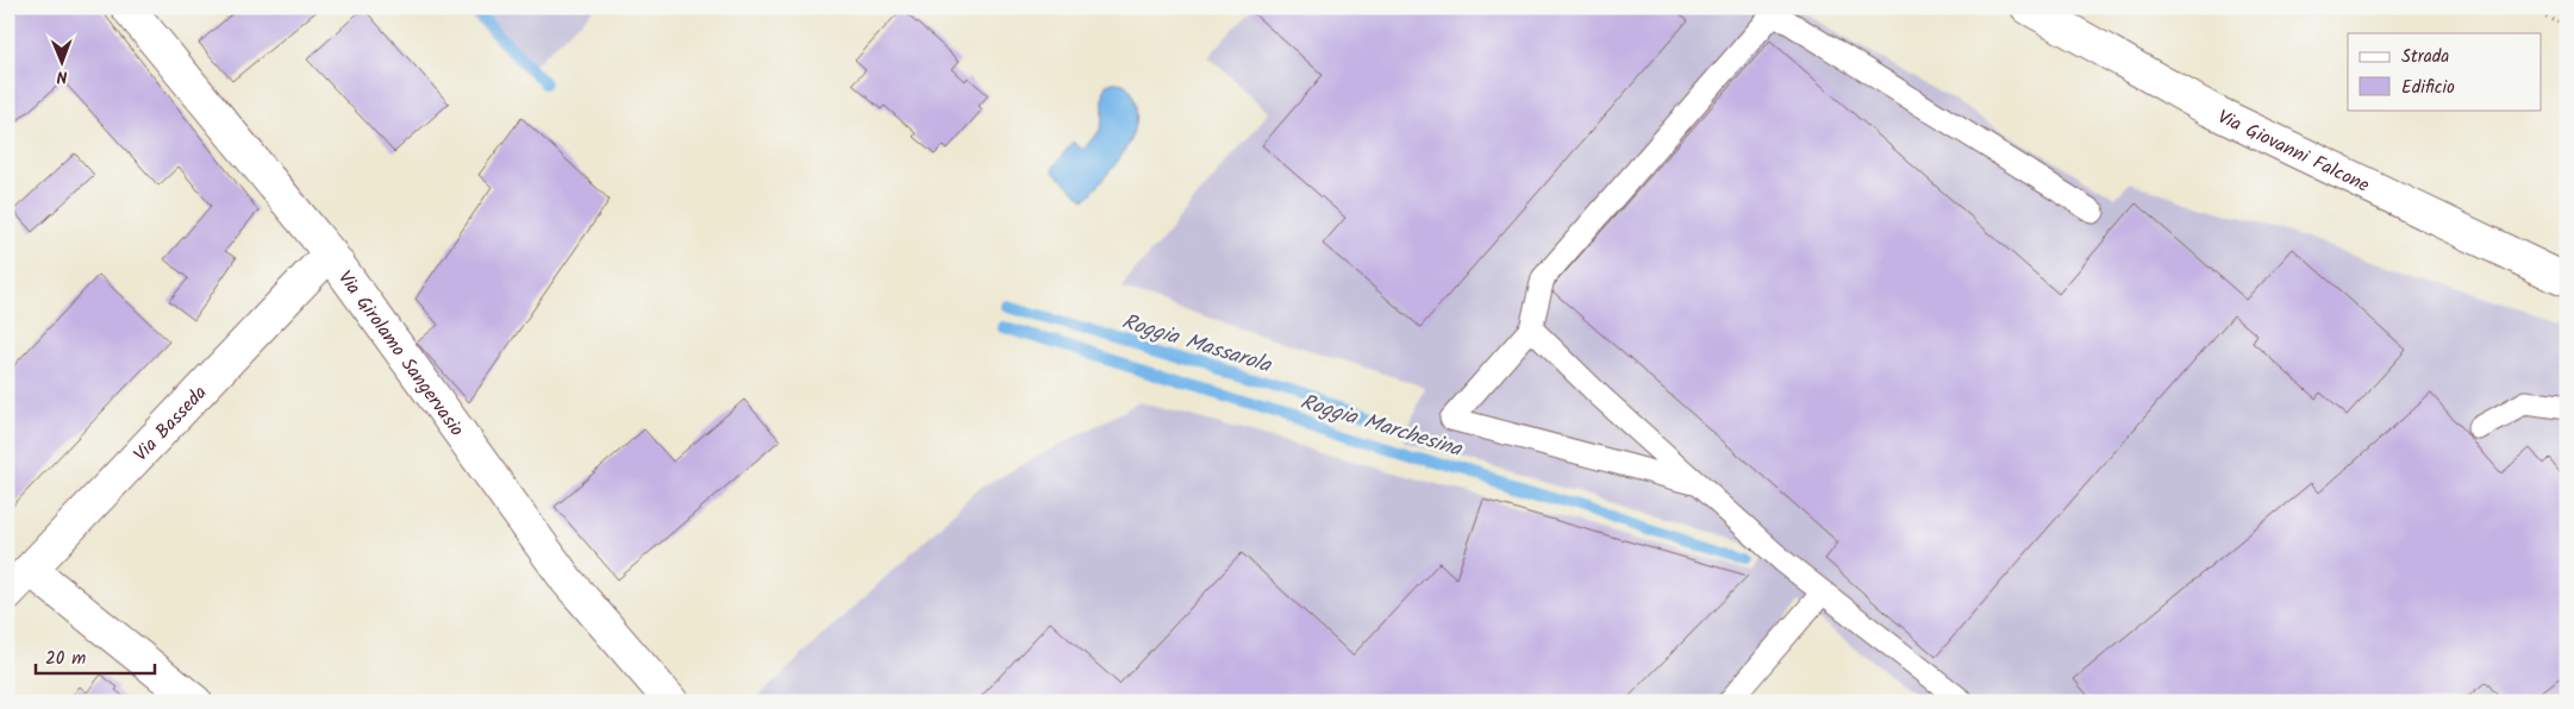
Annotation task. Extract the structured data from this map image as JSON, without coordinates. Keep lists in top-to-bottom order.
{
  "streets": {
    "street": ["Via Giovanni Falcone", "Via Girolamo Sangervasio", "Via Basseda"]
  },
  "crossings": [
    ["Via Girolamo Sangervasio", "Via Basseda"]
  ],
  "water": ["Roggia Massarola", "Roggia Marchesina"],
  "legend": ["Strada", "Edificio"],
  "scale_bar": "20 m",
  "north": "bottom"
}
